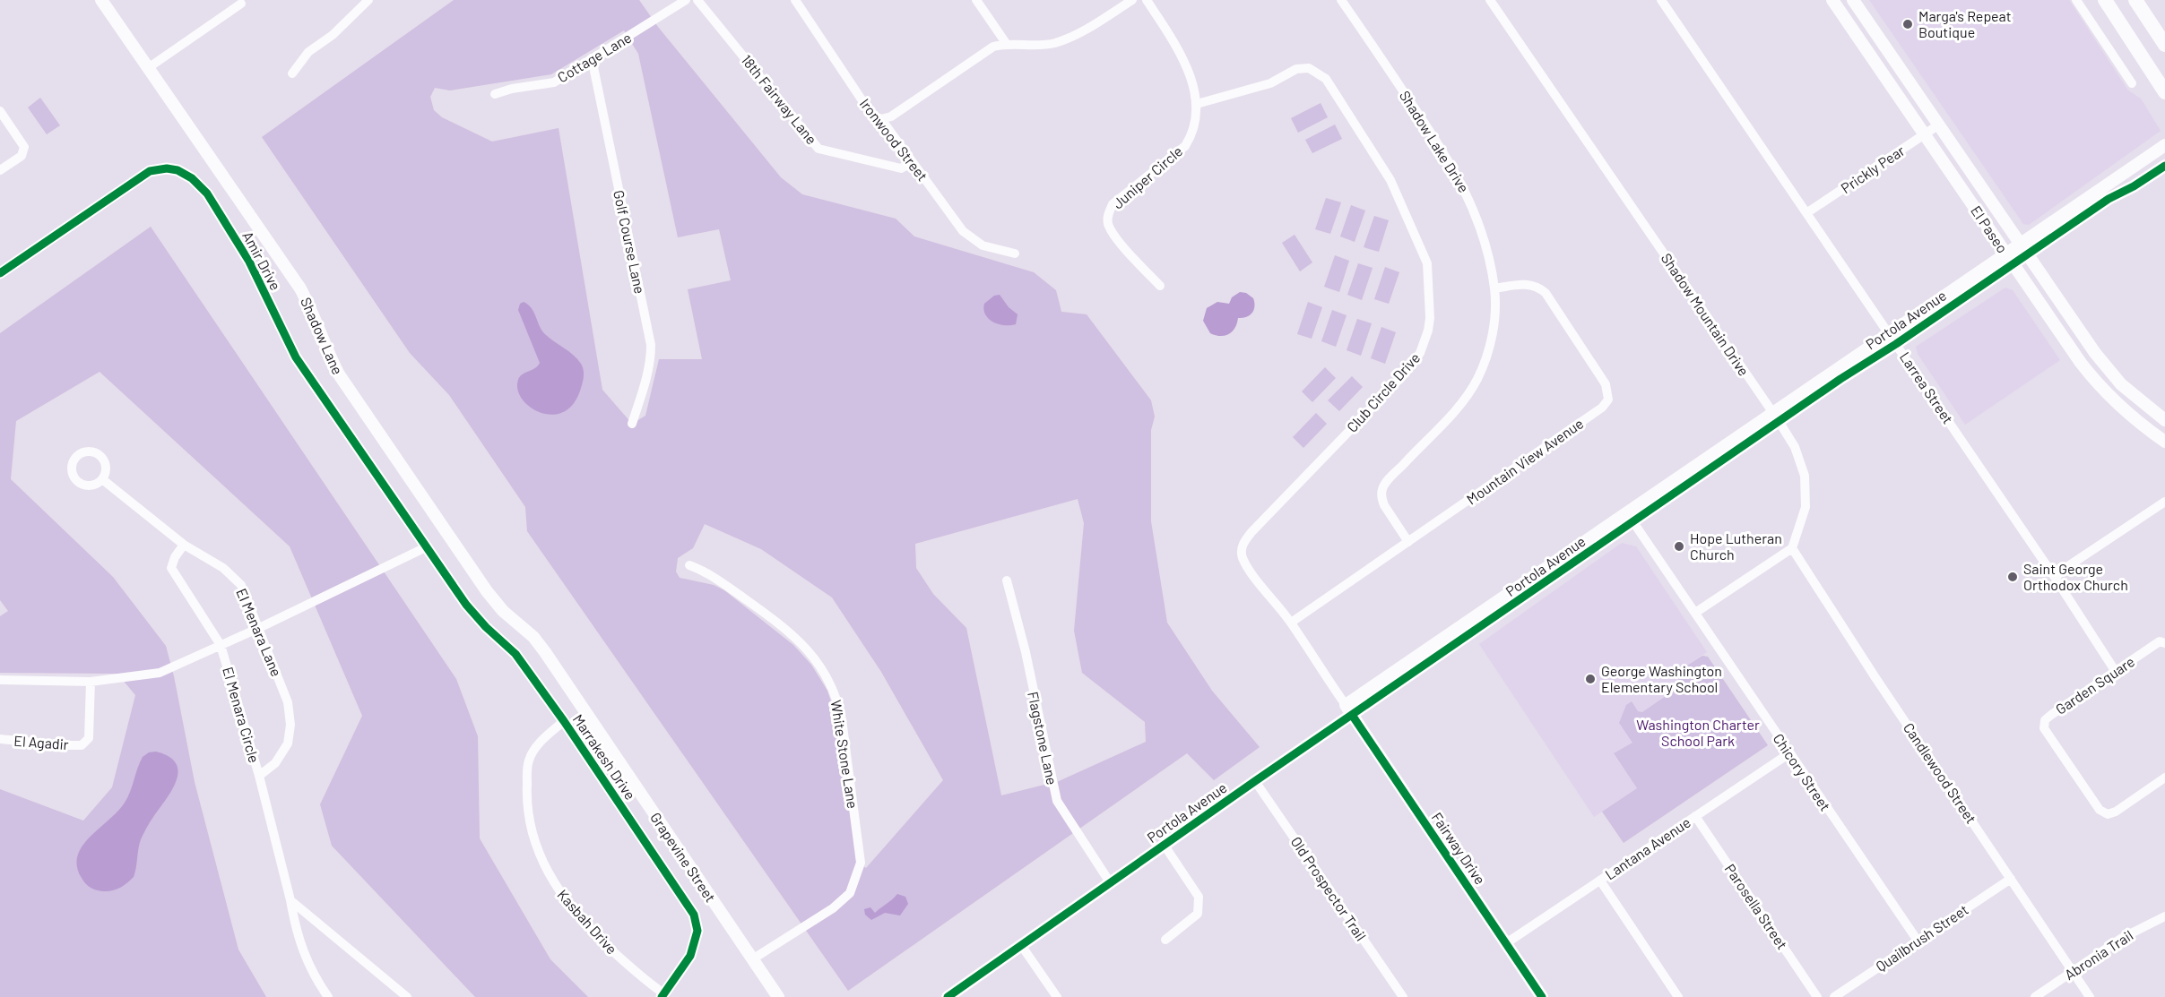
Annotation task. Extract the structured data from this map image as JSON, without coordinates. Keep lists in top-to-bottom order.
{
  "streets": {
    "street": [
      "Cottage Lane",
      "18th Fairway Lane",
      "Ironwood Street",
      "Shadow Lake Drive",
      "Prickly Pear",
      "Juniper Circle",
      "El Paseo",
      "Golf Course Lane",
      "Amir Drive",
      "Shadow Mountain Drive",
      "Portola Avenue",
      "Shadow Lane",
      "Larrea Street",
      "Club Circle Drive",
      "Mountain View Avenue",
      "El Menara Lane",
      "Garden Square",
      "El Menara Circle",
      "Flagstone Lane",
      "El Agadir",
      "White Stone Lane",
      "Marrakesh Drive",
      "Chicory Street",
      "Candlewood Street",
      "Fairway Drive",
      "Lantana Avenue",
      "Grapevine Street",
      "Old Prospector Trail",
      "Parosella Street",
      "Kasbah Drive",
      "Quailbrush Street",
      "Abronia Trail"
    ]
  },
  "crossings": [
    ["Cottage Lane", "Golf Course Lane"],
    ["18th Fairway Lane", "Ironwood Street"],
    ["Shadow Lake Drive", "Mountain View Avenue"],
    ["Prickly Pear", "El Paseo"],
    ["Prickly Pear", "Larrea Street"],
    ["Juniper Circle", "Club Circle Drive"],
    ["El Paseo", "Portola Avenue"],
    ["Amir Drive", "Marrakesh Drive"],
    ["Shadow Mountain Drive", "Portola Avenue"],
    ["Shadow Mountain Drive", "Candlewood Street"],
    ["Portola Avenue", "Larrea Street"],
    ["Portola Avenue", "Flagstone Lane"],
    ["Portola Avenue", "Chicory Street"],
    ["Portola Avenue", "Fairway Drive"],
    ["Portola Avenue", "Old Prospector Trail"],
    ["Shadow Lane", "Grapevine Street"],
    ["Larrea Street", "Garden Square"],
    ["Club Circle Drive", "Mountain View Avenue"],
    ["Club Circle Drive", "Fairway Drive"],
    ["Mountain View Avenue", "Fairway Drive"],
    ["El Menara Lane", "El Menara Circle"],
    ["White Stone Lane", "Grapevine Street"],
    ["Marrakesh Drive", "Kasbah Drive"],
    ["Chicory Street", "Lantana Avenue"],
    ["Chicory Street", "Quailbrush Street"],
    ["Candlewood Street", "Quailbrush Street"],
    ["Candlewood Street", "Abronia Trail"],
    ["Fairway Drive", "Lantana Avenue"],
    ["Lantana Avenue", "Parosella Street"]
  ],
  "parks": ["Washington Charter School Park"],
  "places": [
    "Marga's Repeat Boutique",
    "Hope Lutheran Church",
    "Saint George Orthodox Church",
    "George Washington Elementary School"
  ]
}
